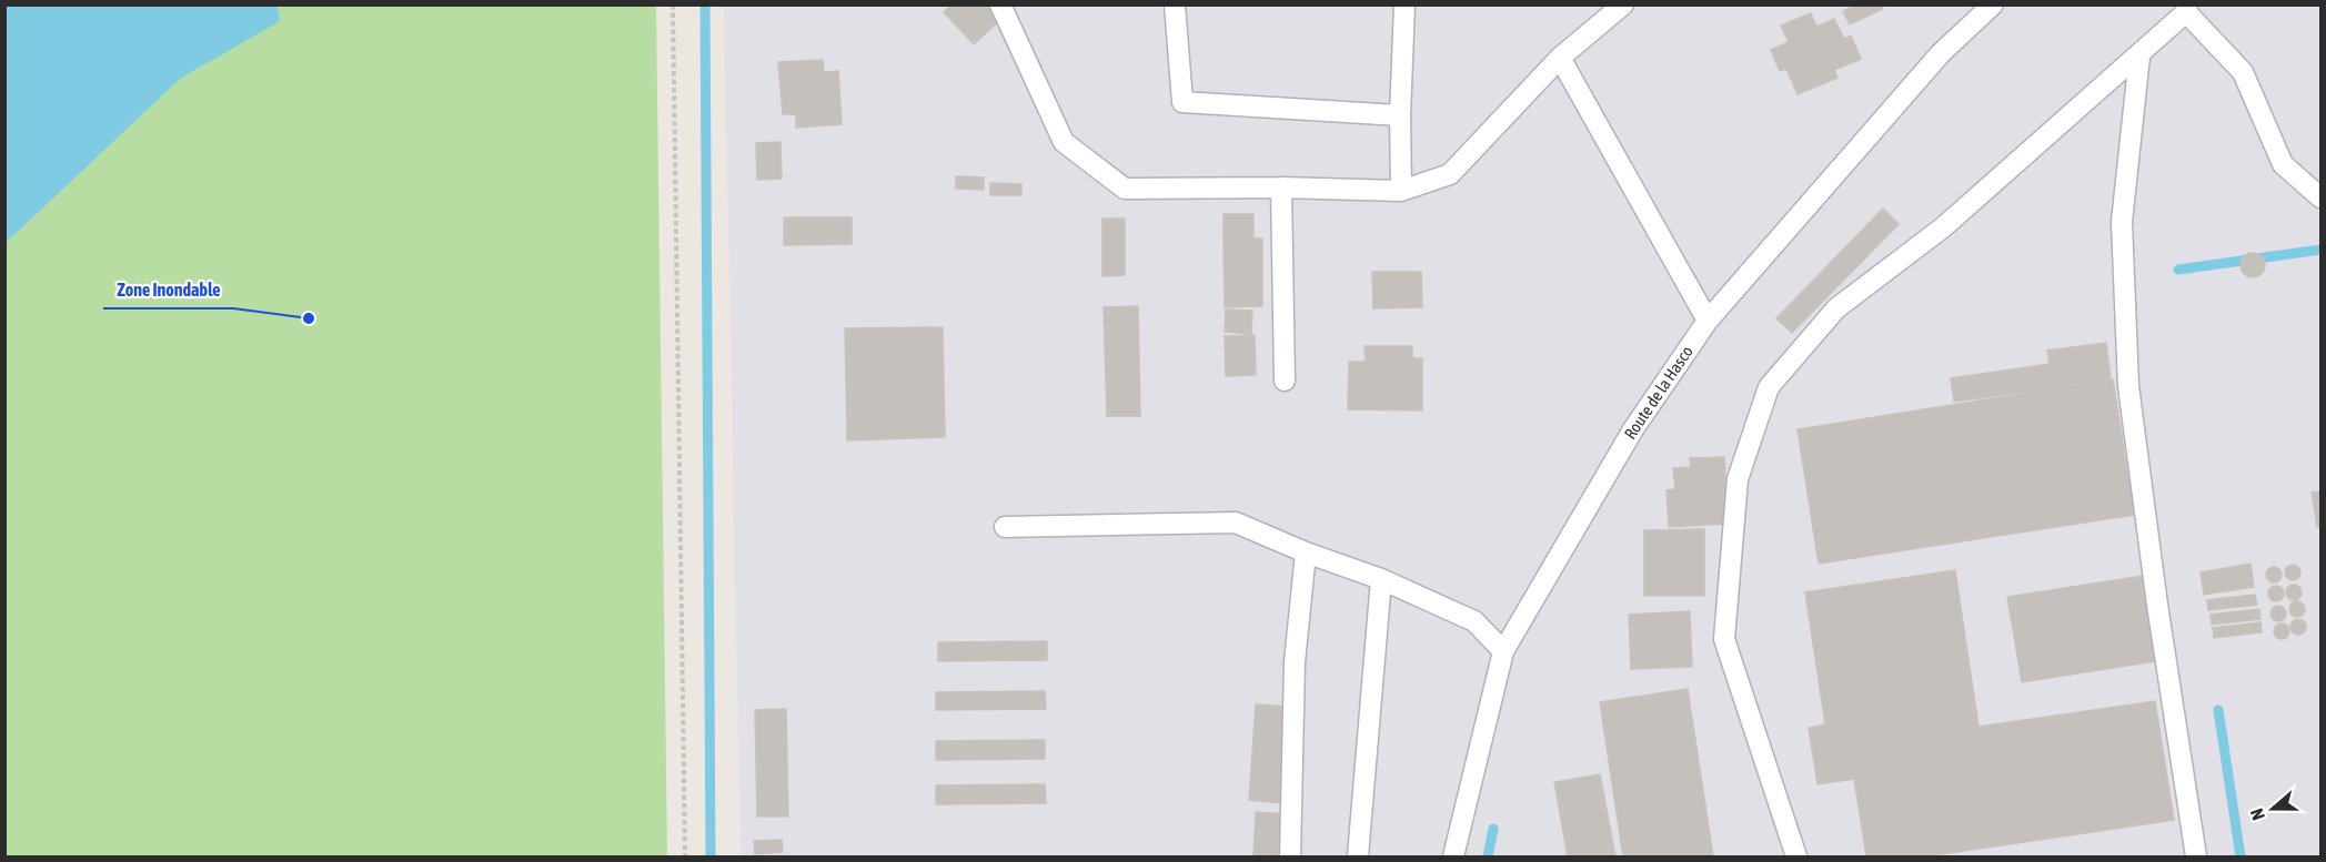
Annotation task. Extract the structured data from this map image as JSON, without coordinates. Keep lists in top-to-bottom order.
{
  "streets": {
    "lane": ["Route de la Hasco"]
  },
  "places": ["Zone Inondable"],
  "north": "left"
}
